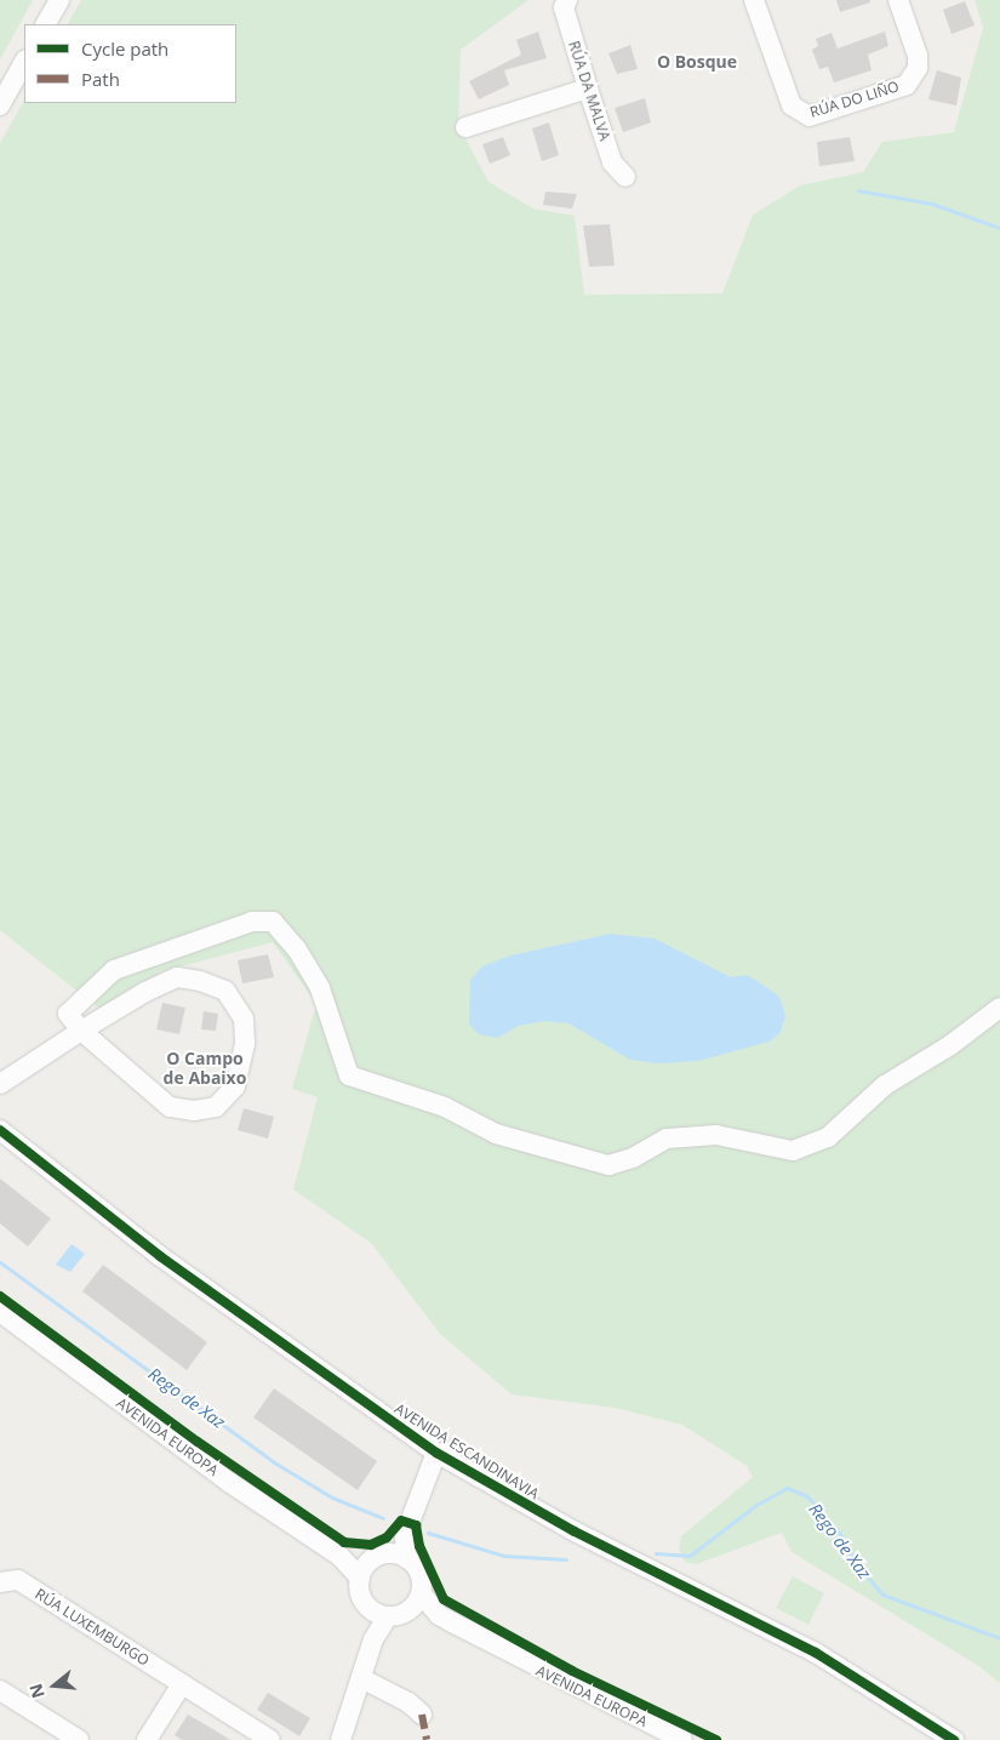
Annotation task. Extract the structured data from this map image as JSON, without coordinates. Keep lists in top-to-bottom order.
{
  "streets": {
    "street": [
      "RÚA DA MALVA",
      "RÚA DO LIÑO",
      "AVENIDA EUROPA",
      "AVENIDA ESCANDINAVIA",
      "RÚA LUXEMBURGO"
    ]
  },
  "districts": ["O Bosque", "O Campo de Abaixo"],
  "water": ["Rego de Xaz"],
  "legend": ["Cycle path", "Path"],
  "north": "left"
}
